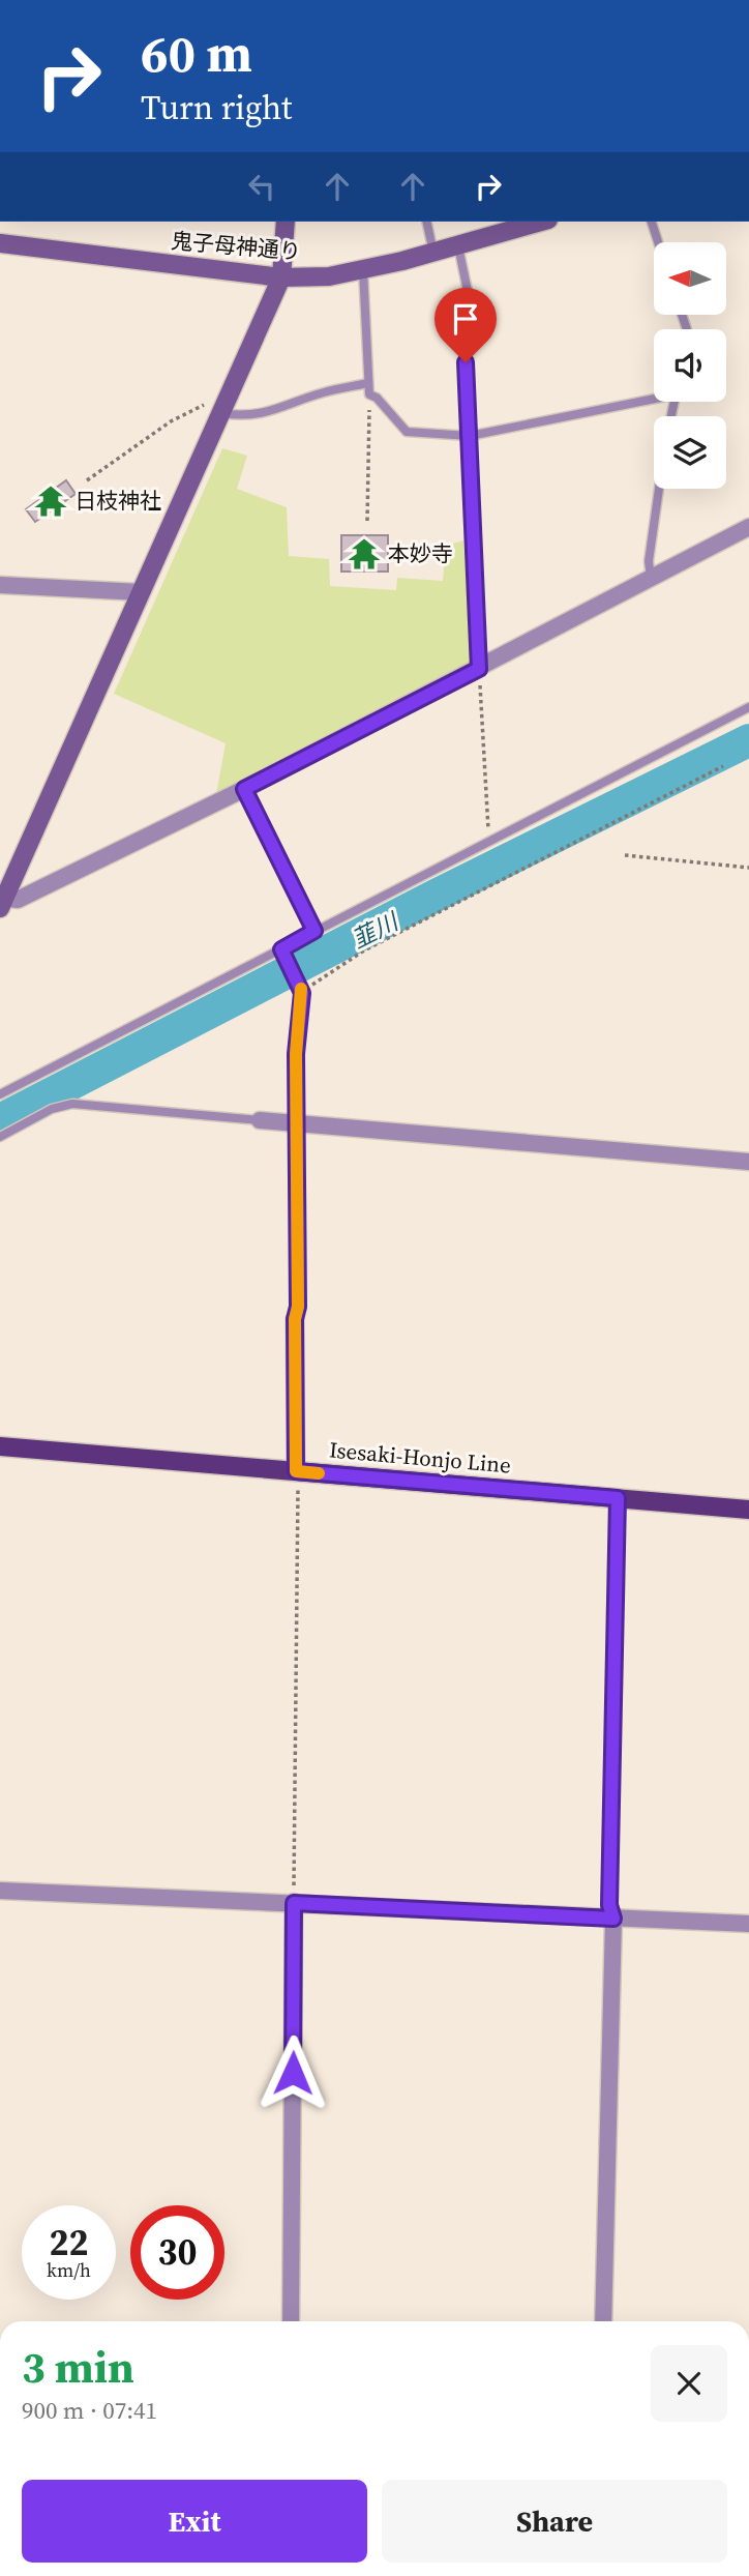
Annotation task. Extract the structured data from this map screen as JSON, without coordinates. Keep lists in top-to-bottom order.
{
  "streets": {
    "main road": ["Isesaki-Honjo Line"],
    "street": ["鬼子母神通り"]
  },
  "water": ["韮川"],
  "places": {
    "temple": ["日枝神社", "本妙寺"]
  },
  "north": "left",
  "page": {
    "turn": ["60 m", "Turn right"],
    "speed": "22 km/h",
    "limit": "30",
    "heading": ["3 min", "900 m · 07:41"],
    "buttons": ["Exit", "Share"]
  }
}
